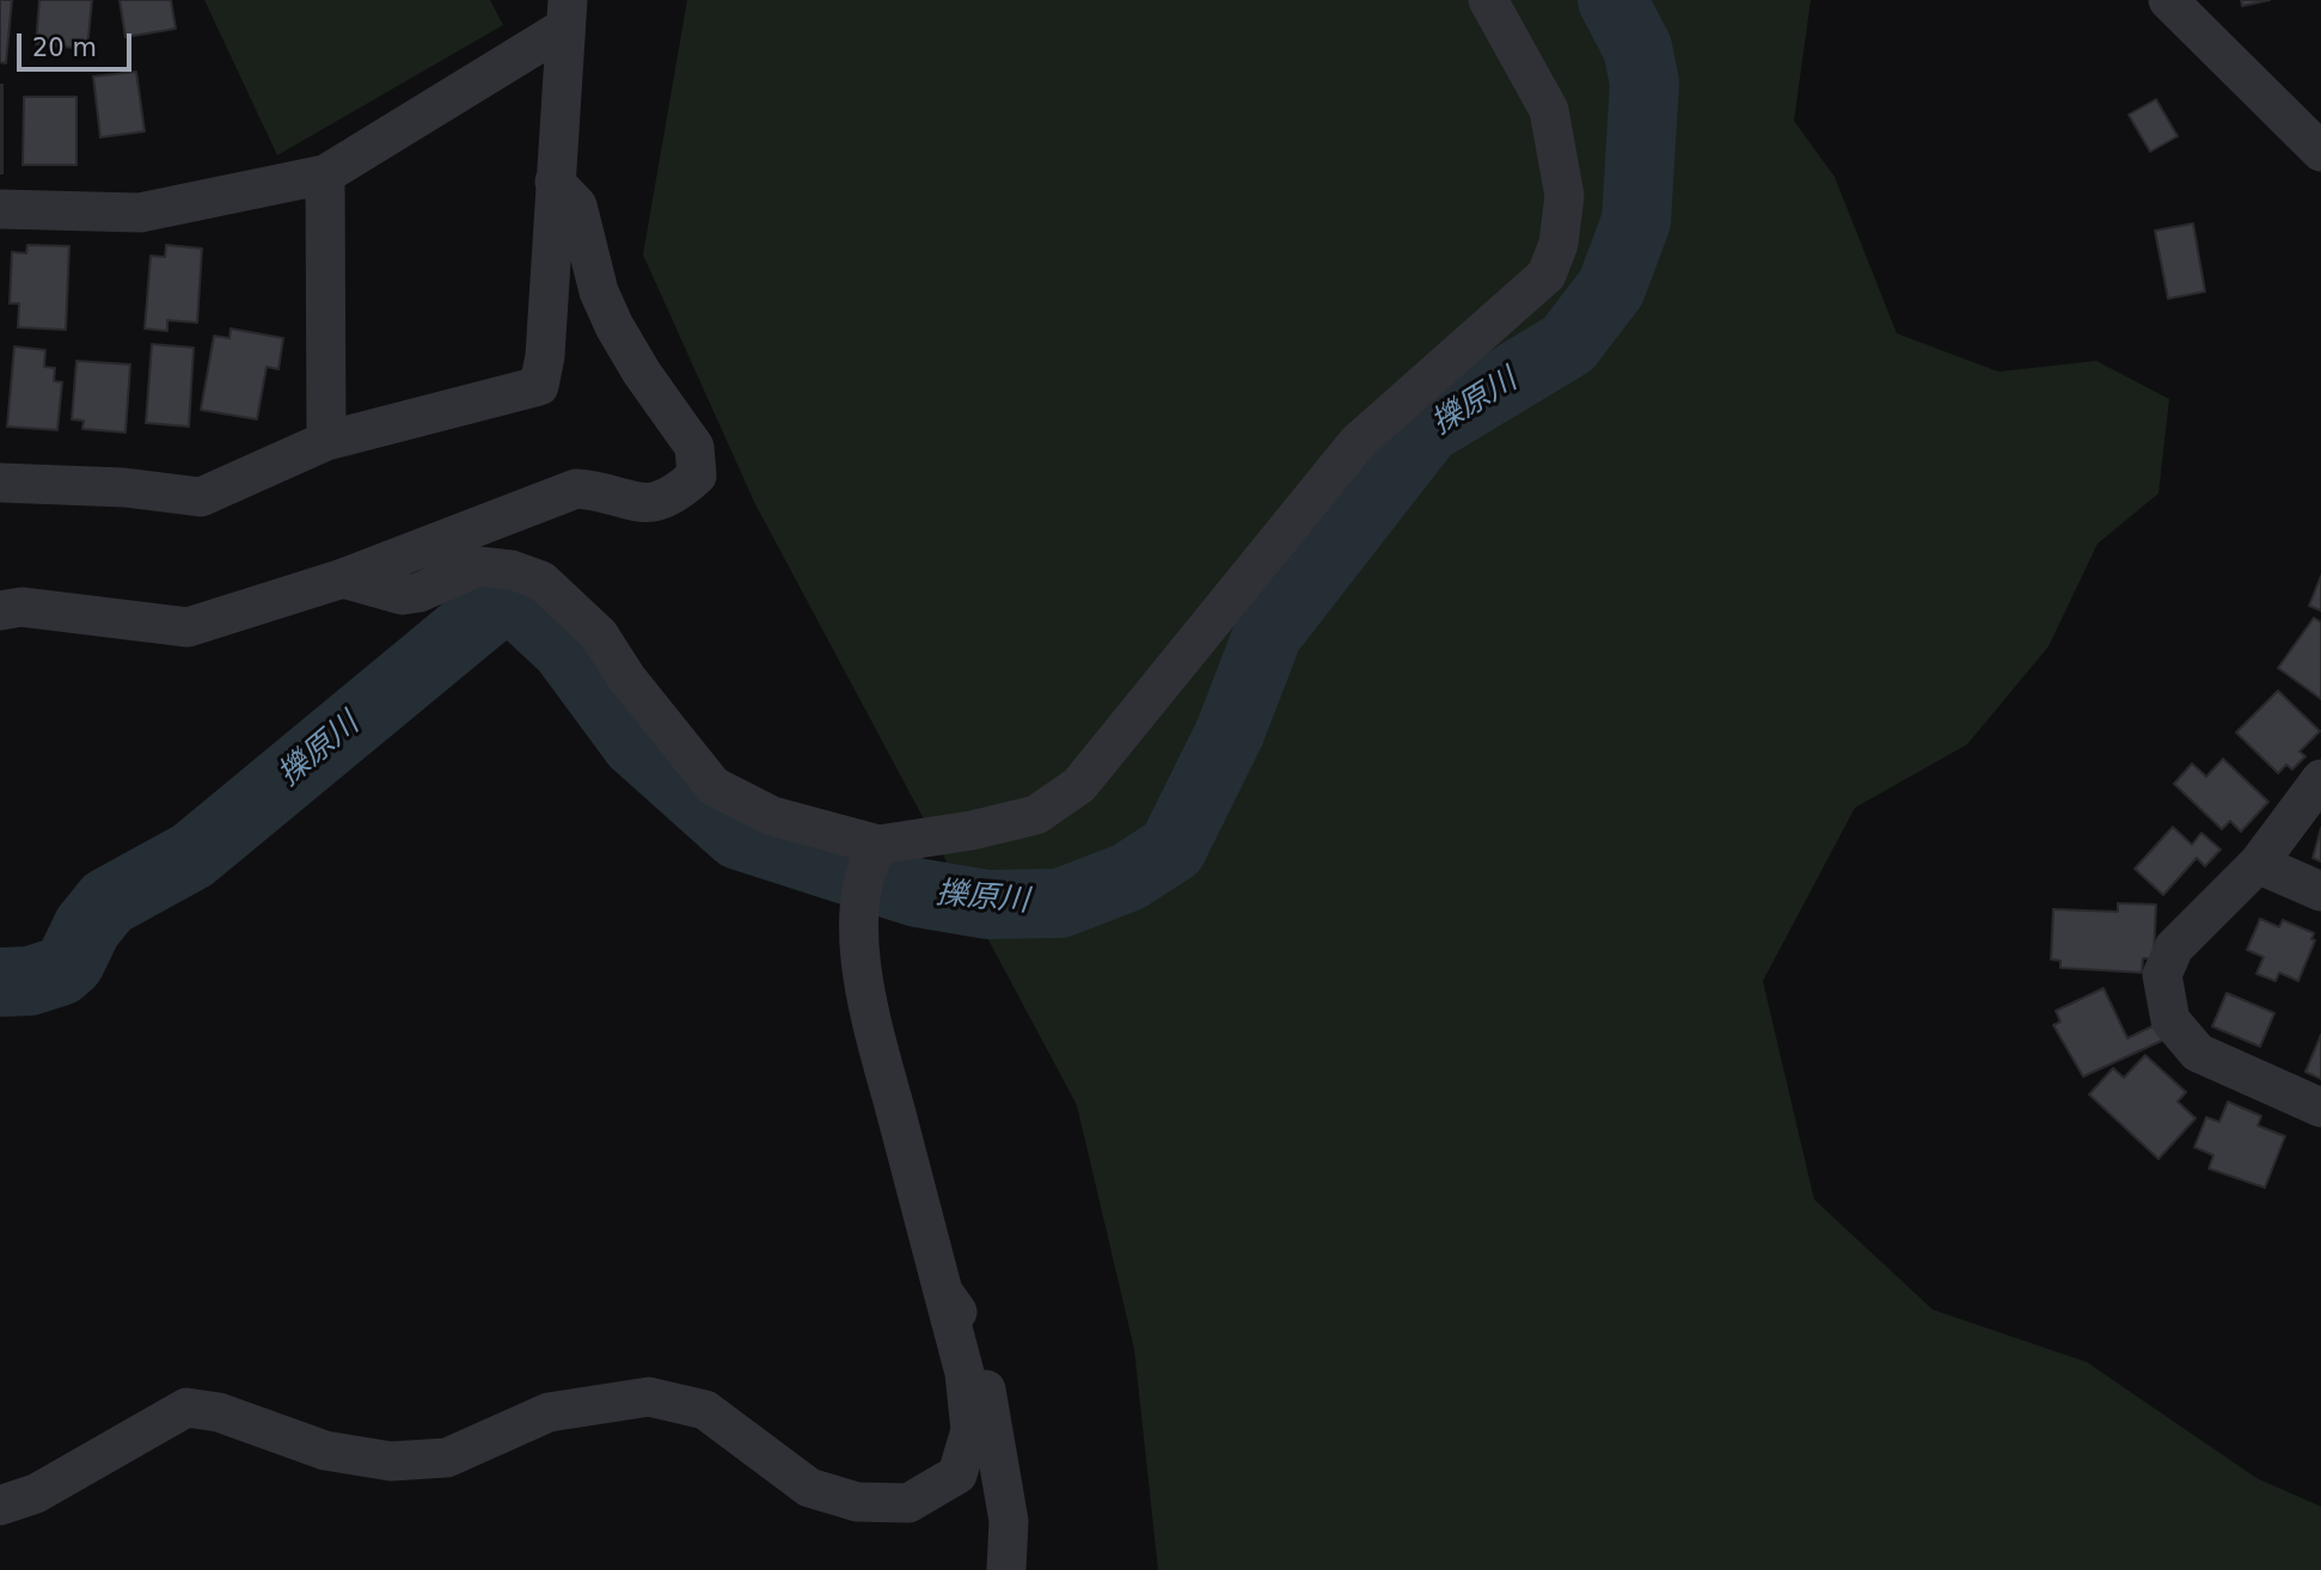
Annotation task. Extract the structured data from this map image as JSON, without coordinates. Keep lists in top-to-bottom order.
{
  "water": ["擽原川"],
  "scale_bar": "20 m"
}
